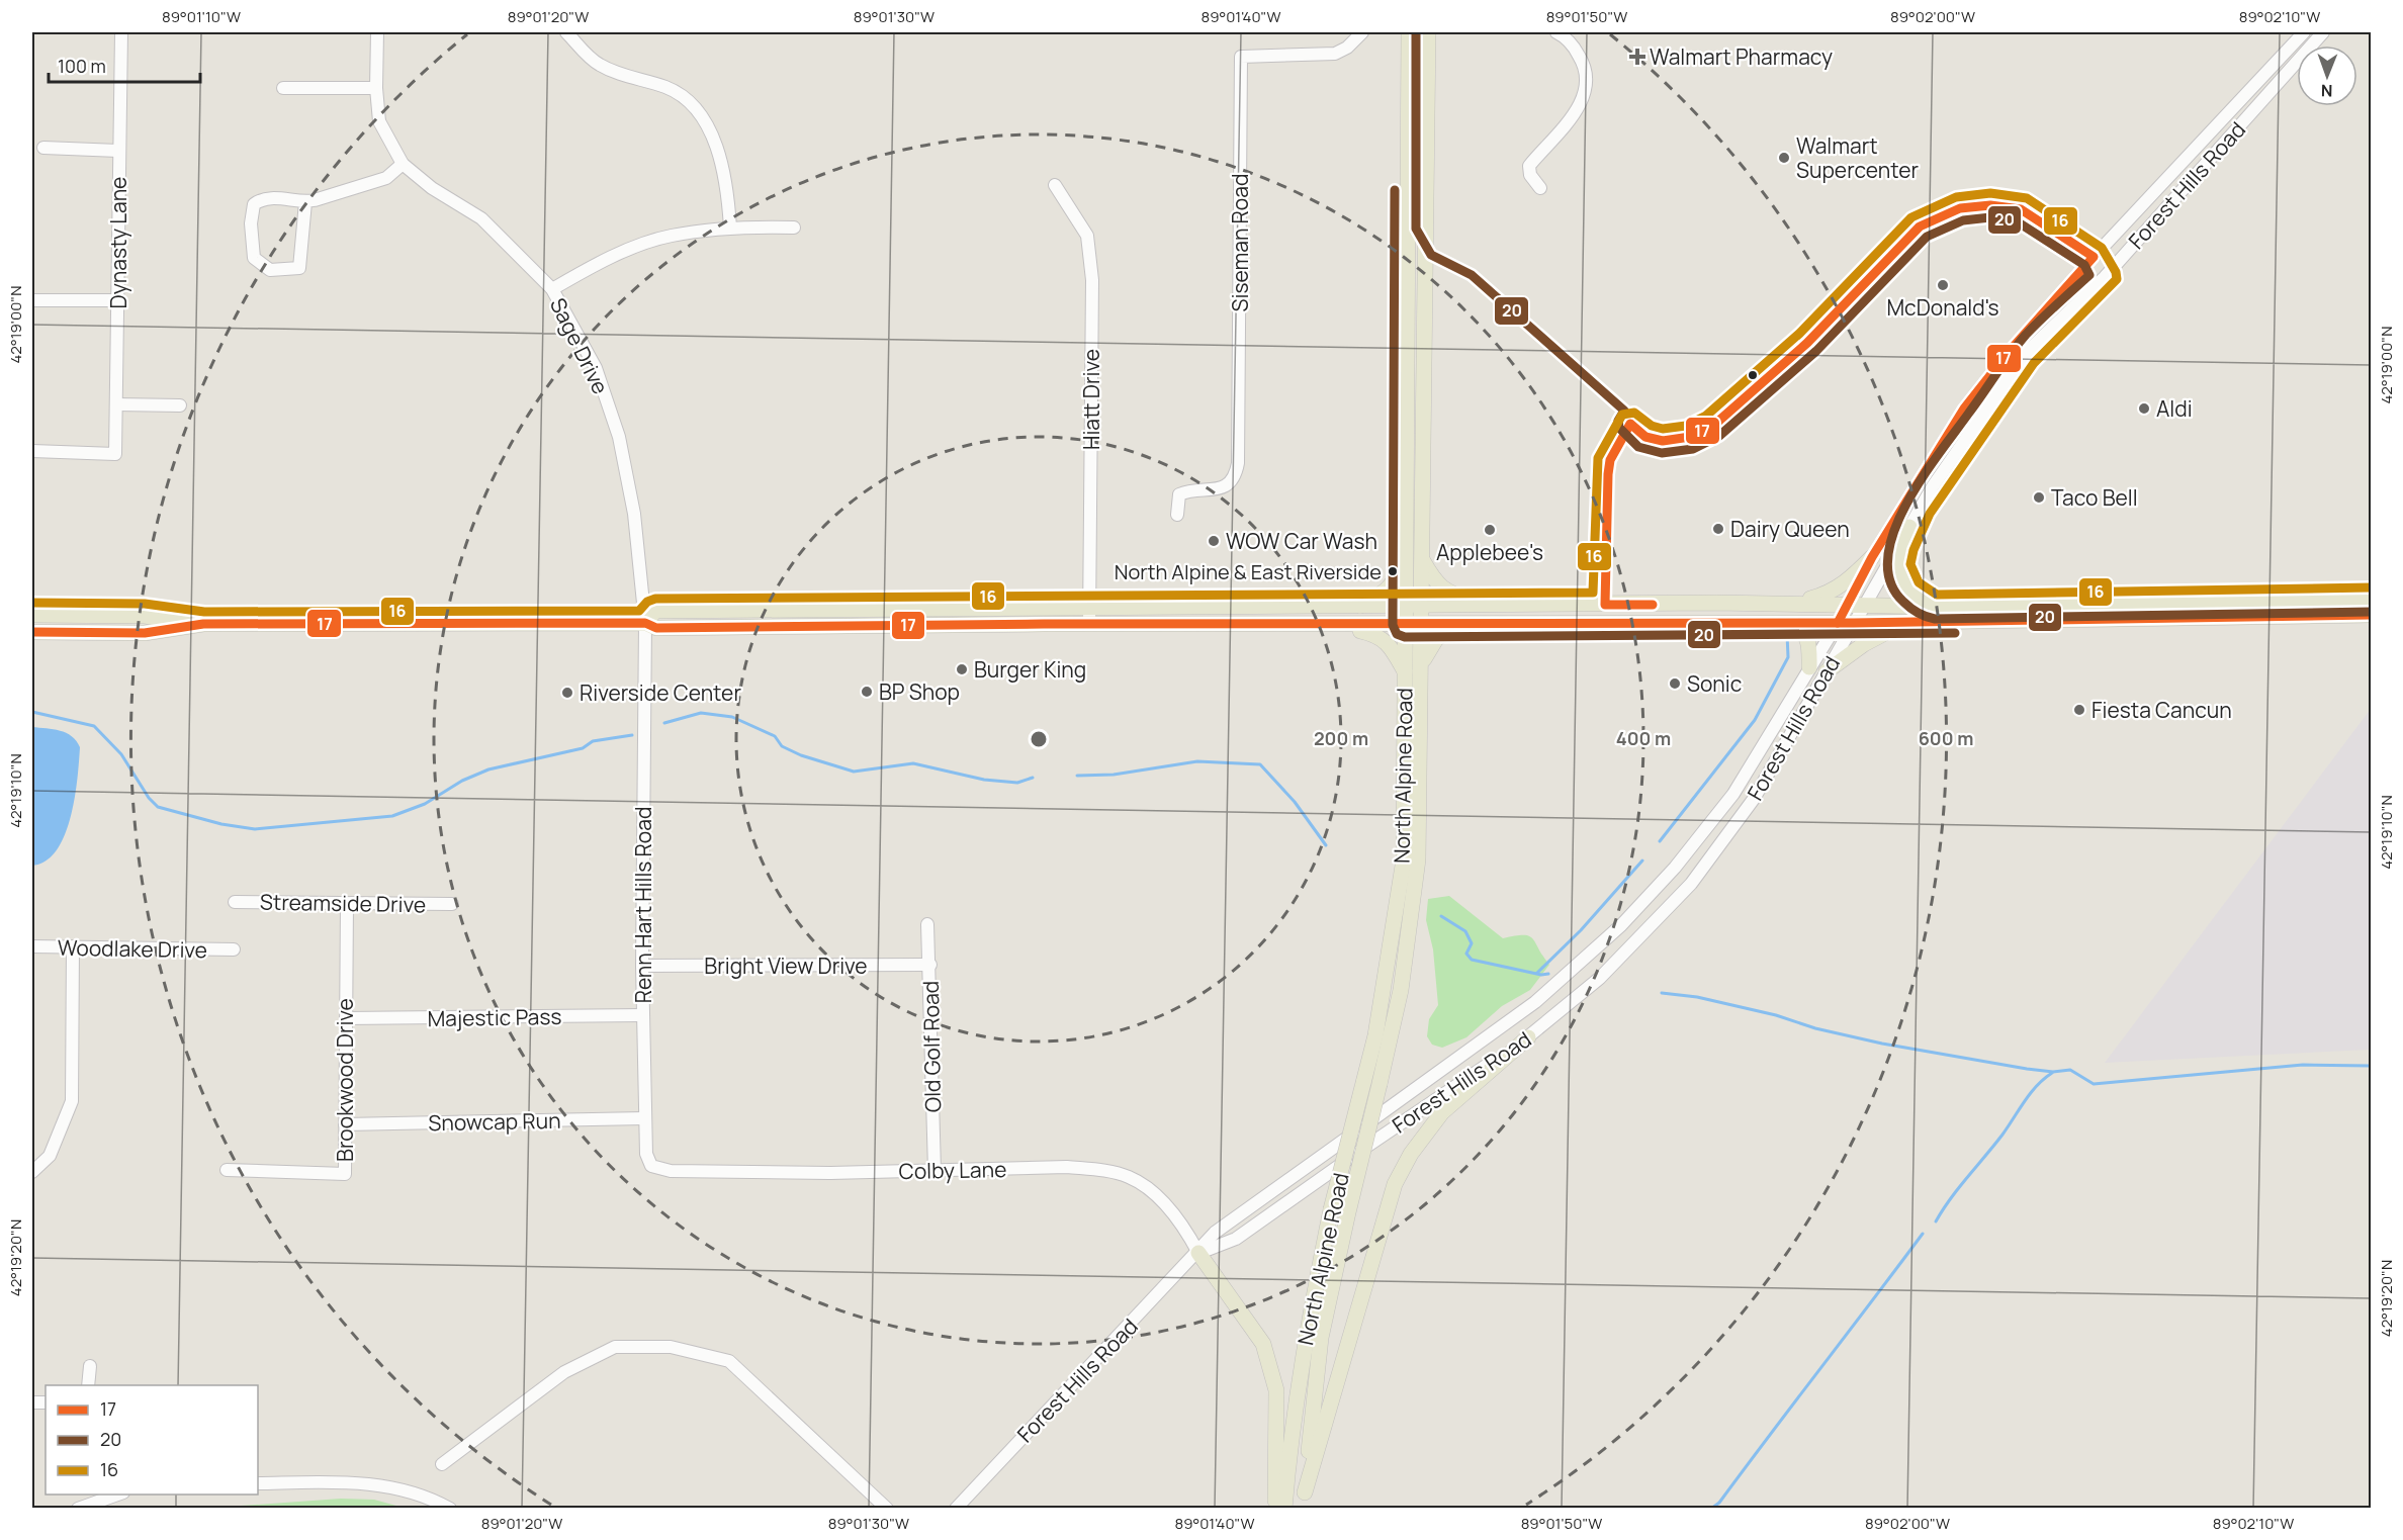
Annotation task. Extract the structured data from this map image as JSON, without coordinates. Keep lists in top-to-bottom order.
{
  "streets": {
    "main road": ["North Alpine Road"],
    "street": [
      "Forest Hills Road",
      "Dynasty Lane",
      "Siseman Road",
      "Sage Drive",
      "Hiatt Drive",
      "Streamside Drive",
      "Renn Hart Hills Road",
      "Woodlake Drive",
      "Bright View Drive",
      "Majestic Pass",
      "Old Golf Road",
      "Brookwood Drive",
      "Snowcap Run",
      "Colby Lane"
    ]
  },
  "crossings": [
    ["Forest Hills Road", "Colby Lane"],
    ["Sage Drive", "Renn Hart Hills Road"],
    ["Streamside Drive", "Brookwood Drive"],
    ["Renn Hart Hills Road", "Bright View Drive"],
    ["Renn Hart Hills Road", "Majestic Pass"],
    ["Renn Hart Hills Road", "Snowcap Run"],
    ["Renn Hart Hills Road", "Colby Lane"],
    ["Bright View Drive", "Old Golf Road"],
    ["Majestic Pass", "Brookwood Drive"],
    ["Old Golf Road", "Colby Lane"],
    ["Brookwood Drive", "Snowcap Run"]
  ],
  "places": {
    "health": ["Walmart Pharmacy"],
    "other": [
      "Walmart Supercenter",
      "McDonald's",
      "Aldi",
      "Taco Bell",
      "Dairy Queen",
      "Applebee's",
      "WOW Car Wash",
      "North Alpine & East Riverside",
      "Burger King",
      "Sonic",
      "BP Shop",
      "Riverside Center",
      "Fiesta Cancun"
    ]
  },
  "lines": ["transit line 20", "transit line 16", "transit line 17"],
  "legend": ["17", "20", "16"],
  "scale_bar": "100 m",
  "north": "bottom",
  "coordinates": [
    "89°01'10\"W",
    "89°01'20\"W",
    "89°01'30\"W",
    "89°01'40\"W",
    "89°01'50\"W",
    "89°02'00\"W",
    "89°02'10\"W",
    "42°19'00\"N",
    "42°19'10\"N",
    "42°19'20\"N"
  ],
  "rings": ["200 m", "400 m", "600 m"]
}
